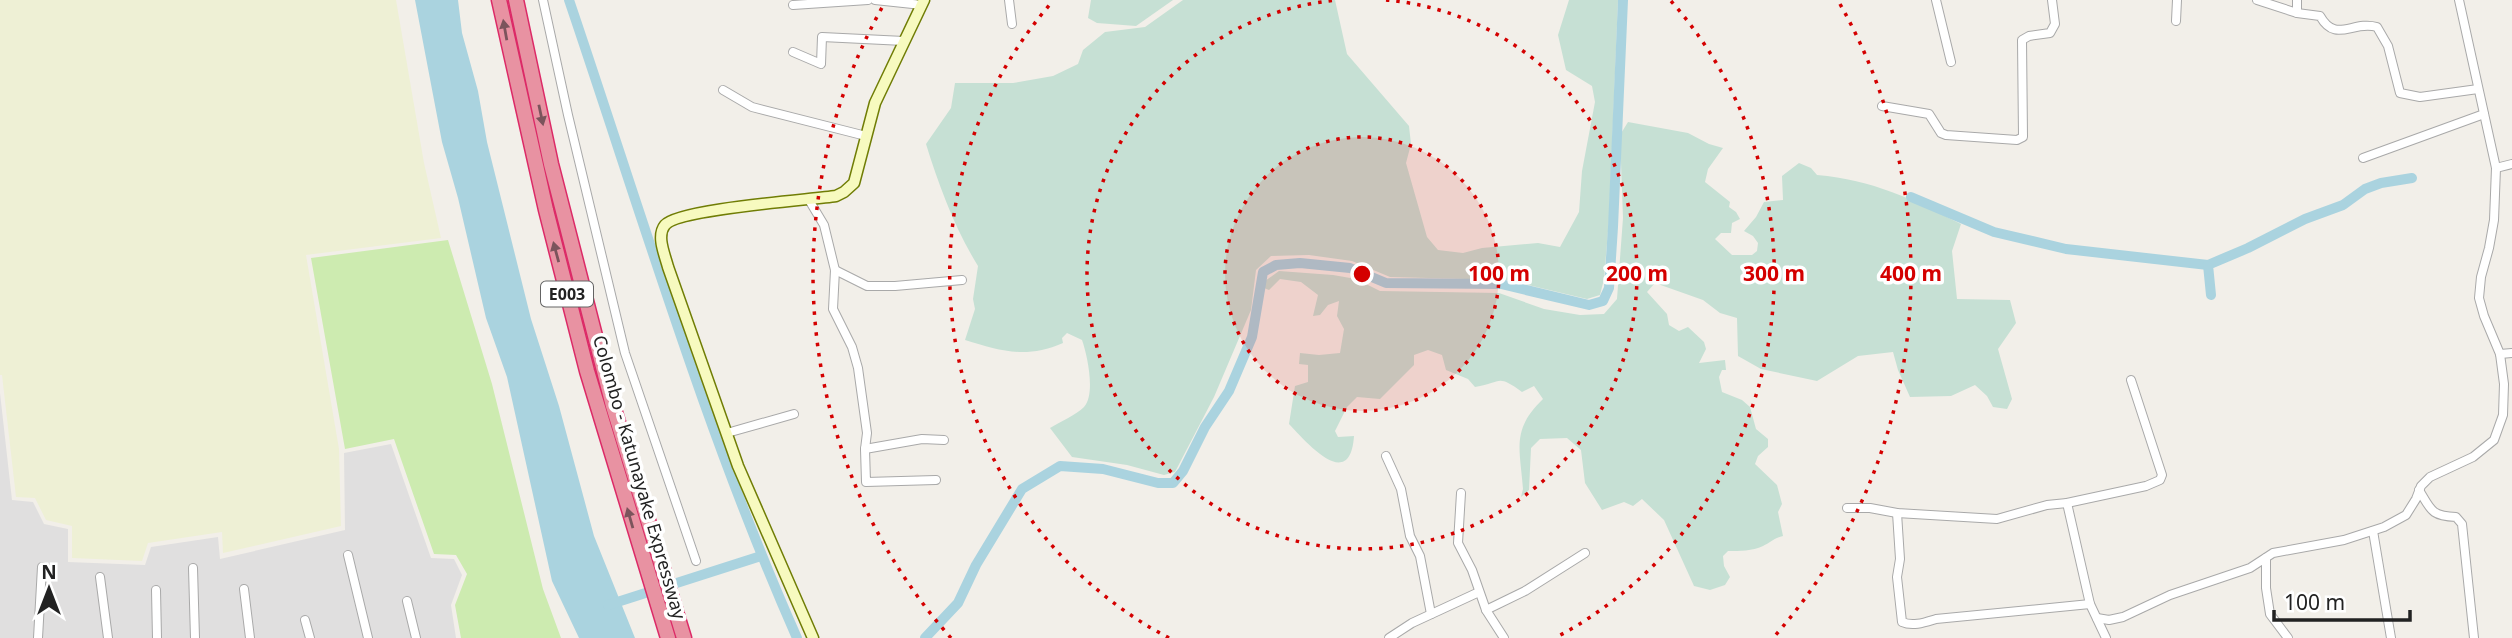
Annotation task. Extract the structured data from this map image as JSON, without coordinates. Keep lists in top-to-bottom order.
{
  "streets": {
    "highway": ["E003", "Colombo - Katunayake Expressway"]
  },
  "scale_bar": "100 m",
  "north": "top",
  "rings": [
    "100 m",
    "200 m",
    "300 m",
    "400 m"
  ]
}
